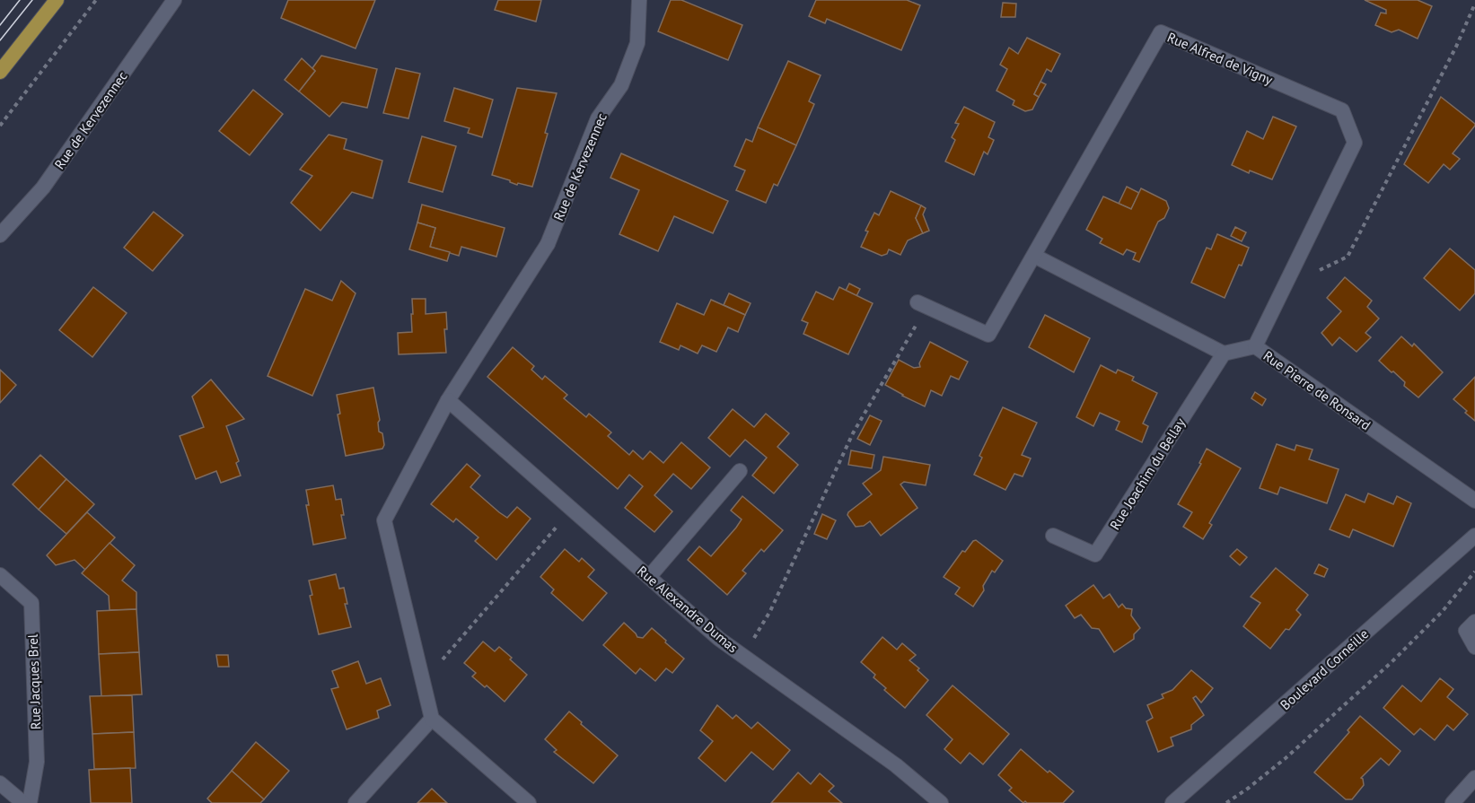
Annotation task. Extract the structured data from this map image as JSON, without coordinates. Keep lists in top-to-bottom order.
{
  "streets": {
    "street": [
      "Rue Alfred de Vigny",
      "Rue de Kervezennec",
      "Rue Pierre de Ronsard",
      "Rue Joachim du Bellay",
      "Rue Alexandre Dumas",
      "Boulevard Corneille",
      "Rue Jacques Brel"
    ]
  },
  "crossings": [
    ["Rue Alfred de Vigny", "Rue Pierre de Ronsard"],
    ["Rue de Kervezennec", "Rue Alexandre Dumas"],
    ["Rue Pierre de Ronsard", "Rue Joachim du Bellay"]
  ]
}
